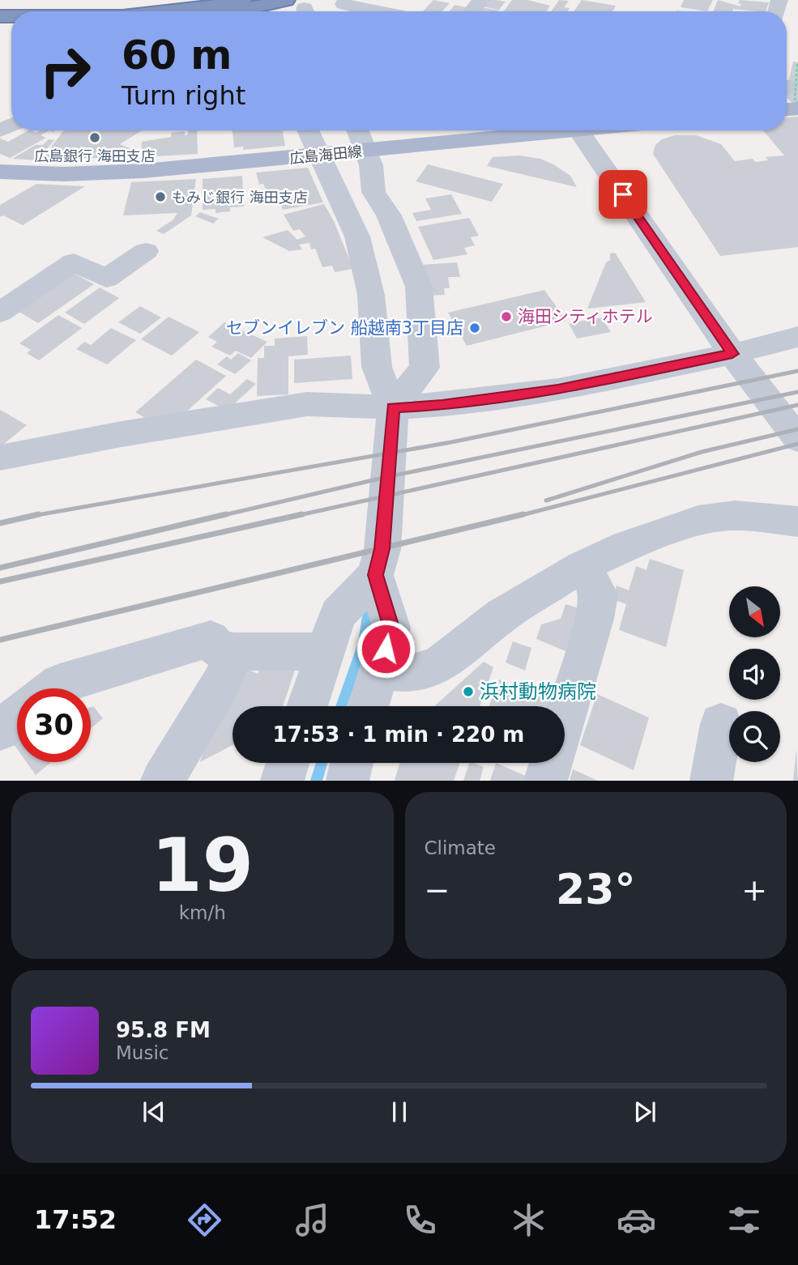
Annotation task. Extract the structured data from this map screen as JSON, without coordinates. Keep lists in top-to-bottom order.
{
  "streets": {
    "main road": ["広島海田線"]
  },
  "places": [
    "広島銀行 海田支店",
    "もみじ銀行 海田支店",
    "海田シティホテル",
    "セブンイレブン 船越南3丁目店",
    "浜村動物病院"
  ],
  "north": "bottom right",
  "page": {
    "turn": ["60 m", "Turn right"],
    "limit": "30",
    "trip": "17:53 · 1 min · 220 m",
    "tile": [
      ["19", "km/h"],
      "Climate"
    ],
    "heat": ["−", "23°", "+"],
    "song": ["95.8 FM", "Music"],
    "tabs": "17:52"
  }
}
